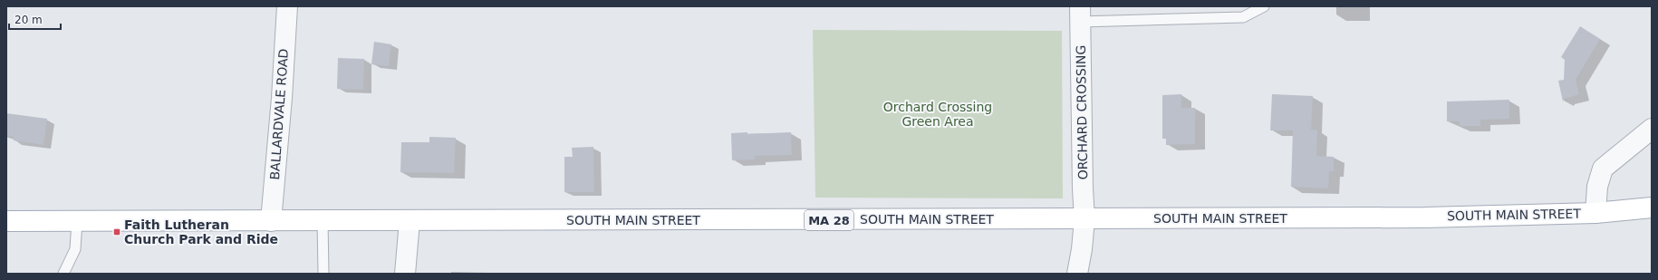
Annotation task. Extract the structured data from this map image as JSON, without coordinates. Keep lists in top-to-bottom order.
{
  "streets": {
    "main road": ["SOUTH MAIN STREET", "MA 28"],
    "street": ["ORCHARD CROSSING", "BALLARDVALE ROAD"]
  },
  "crossings": [
    ["ORCHARD CROSSING", "SOUTH MAIN STREET"],
    ["BALLARDVALE ROAD", "SOUTH MAIN STREET"]
  ],
  "parks": ["Orchard Crossing Green Area"],
  "places": {
    "transit": ["Faith Lutheran Church Park and Ride"]
  },
  "scale_bar": "20 m"
}
